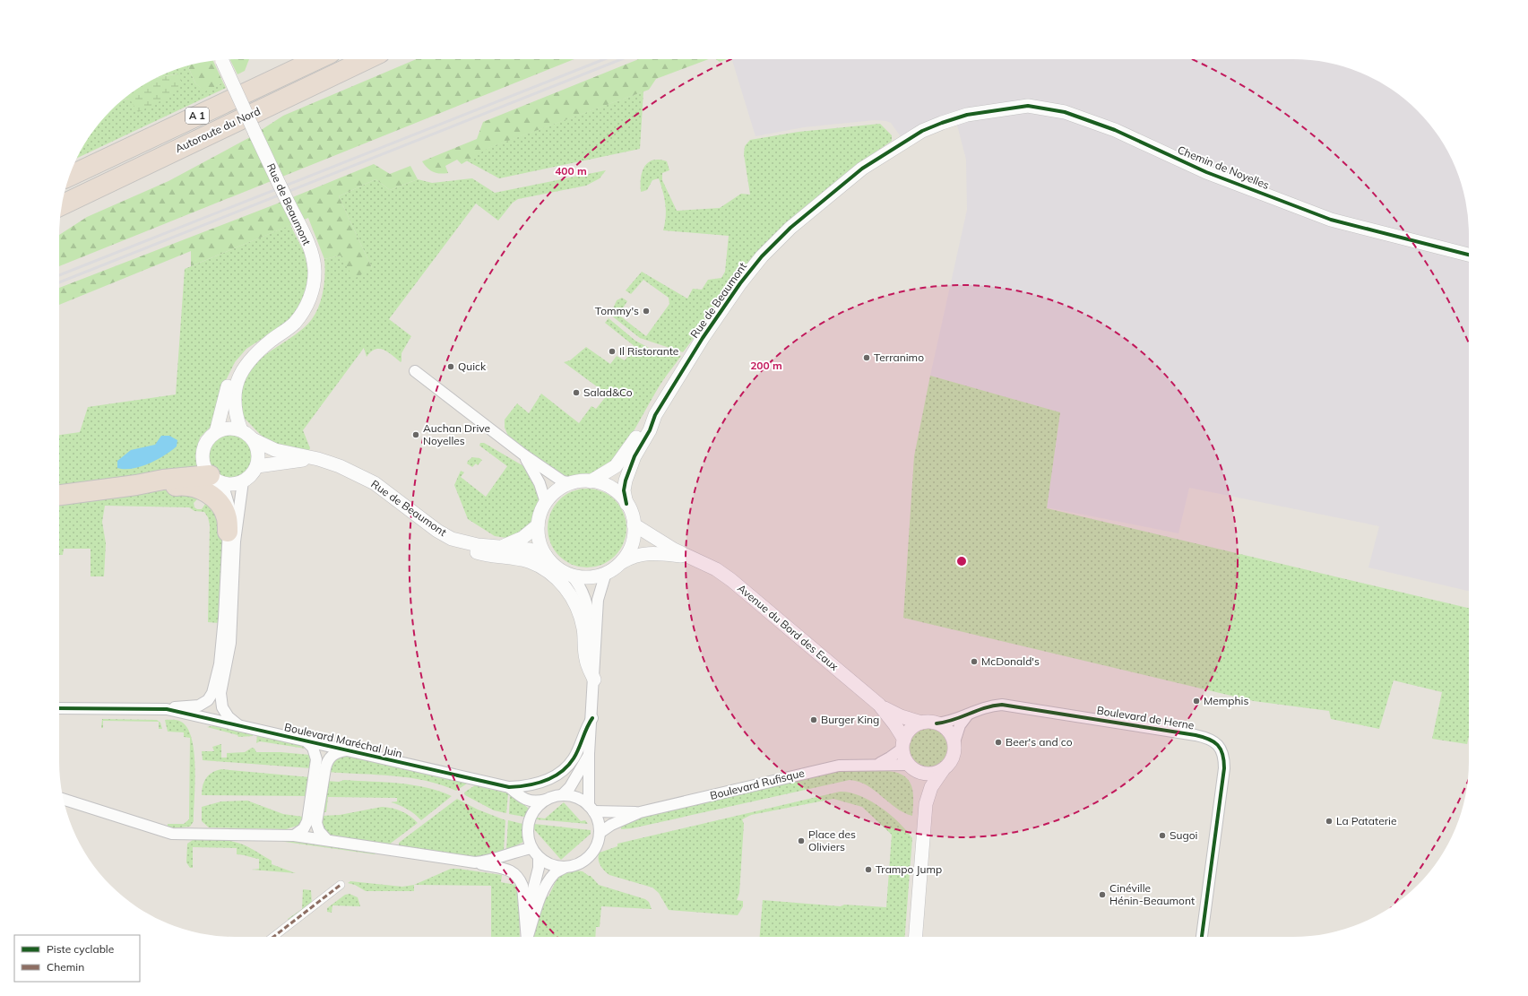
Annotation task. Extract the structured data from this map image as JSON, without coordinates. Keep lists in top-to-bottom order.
{
  "streets": {
    "highway": ["A 1", "Autoroute du Nord"],
    "street": [
      "Chemin de Noyelles",
      "Rue de Beaumont",
      "Avenue du Bord des Eaux",
      "Boulevard de Herne",
      "Boulevard Maréchal Juin",
      "Boulevard Rufisque"
    ]
  },
  "crossings": [
    ["Chemin de Noyelles", "Rue de Beaumont"],
    ["Rue de Beaumont", "Avenue du Bord des Eaux"],
    ["Avenue du Bord des Eaux", "Boulevard de Herne"],
    ["Avenue du Bord des Eaux", "Boulevard Rufisque"],
    ["Boulevard de Herne", "Boulevard Rufisque"],
    ["Boulevard Maréchal Juin", "Boulevard Rufisque"]
  ],
  "places": [
    "Tommy's",
    "Il Ristorante",
    "Terranimo",
    "Quick",
    "Salad&Co",
    "Auchan Drive Noyelles",
    "McDonald's",
    "Memphis",
    "Burger King",
    "Beer's and co",
    "La Pataterie",
    "Sugoi",
    "Place des Oliviers",
    "Trampo Jump",
    "Cinéville Hénin-Beaumont"
  ],
  "legend": ["Piste cyclable", "Chemin"],
  "rings": ["400 m", "200 m"]
}
